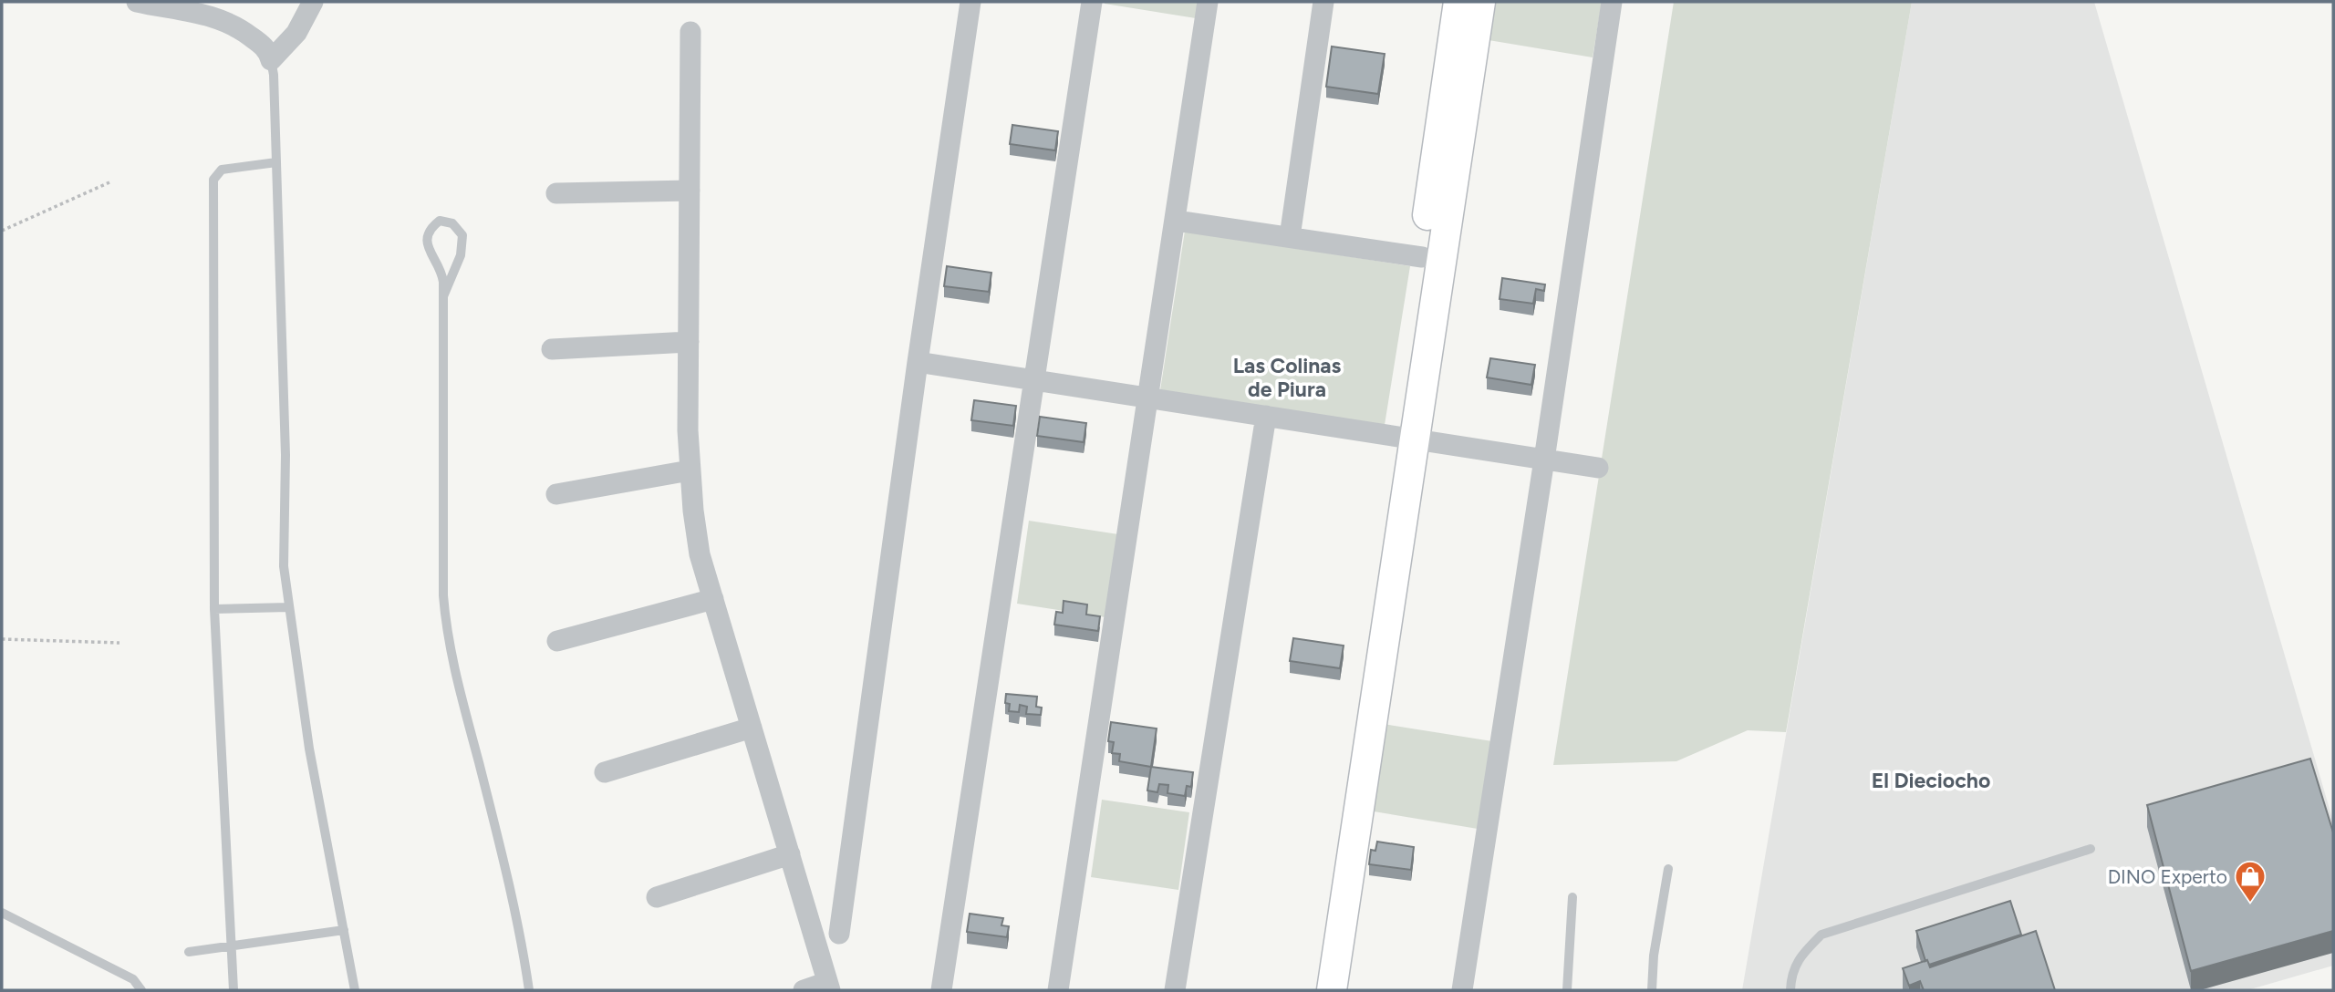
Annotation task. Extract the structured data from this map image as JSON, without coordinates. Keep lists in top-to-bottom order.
{
  "districts": ["Las Colinas de Piura", "El Dieciocho"],
  "places": {
    "shop": ["DINO Experto"]
  }
}
